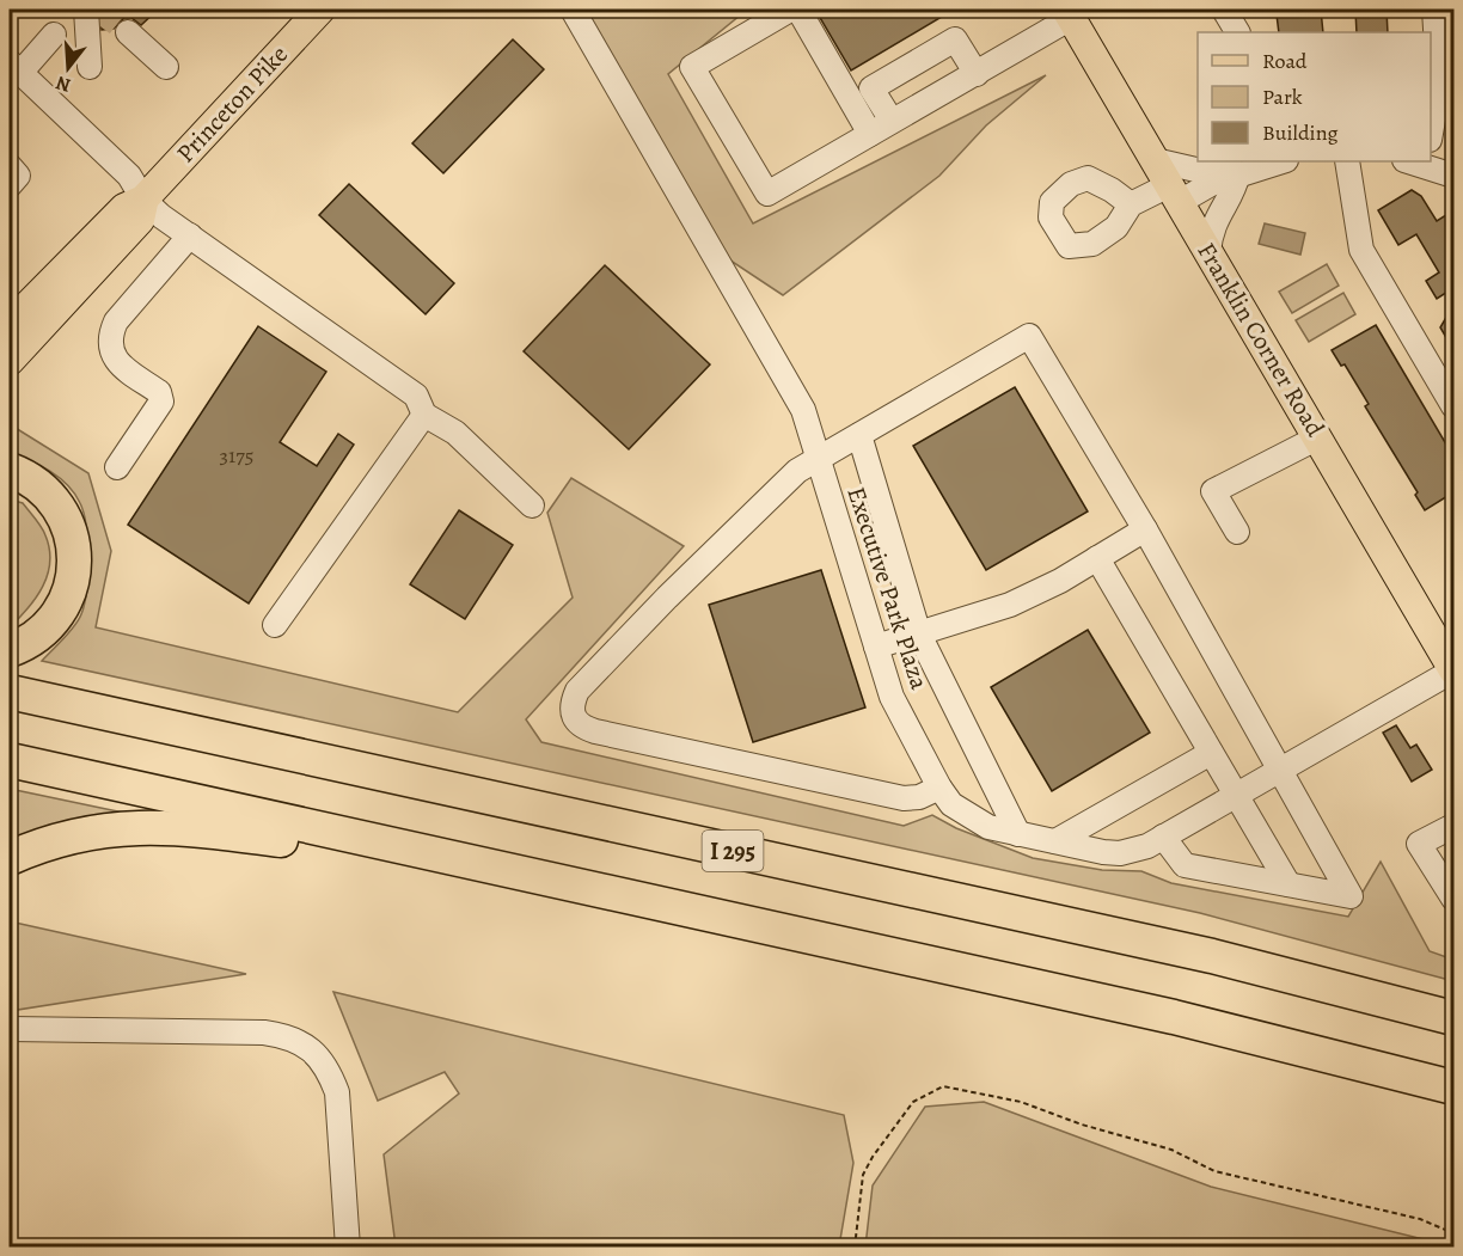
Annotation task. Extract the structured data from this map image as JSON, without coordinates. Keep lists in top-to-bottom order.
{
  "streets": {
    "highway": ["I 295"],
    "main road": ["Princeton Pike", "Franklin Corner Road"],
    "street": ["Executive Park Plaza"]
  },
  "crossings": [
    ["Franklin Corner Road", "Executive Park Plaza"]
  ],
  "house_numbers": ["3175"],
  "legend": ["Road", "Park", "Building"],
  "north": "bottom"
}
